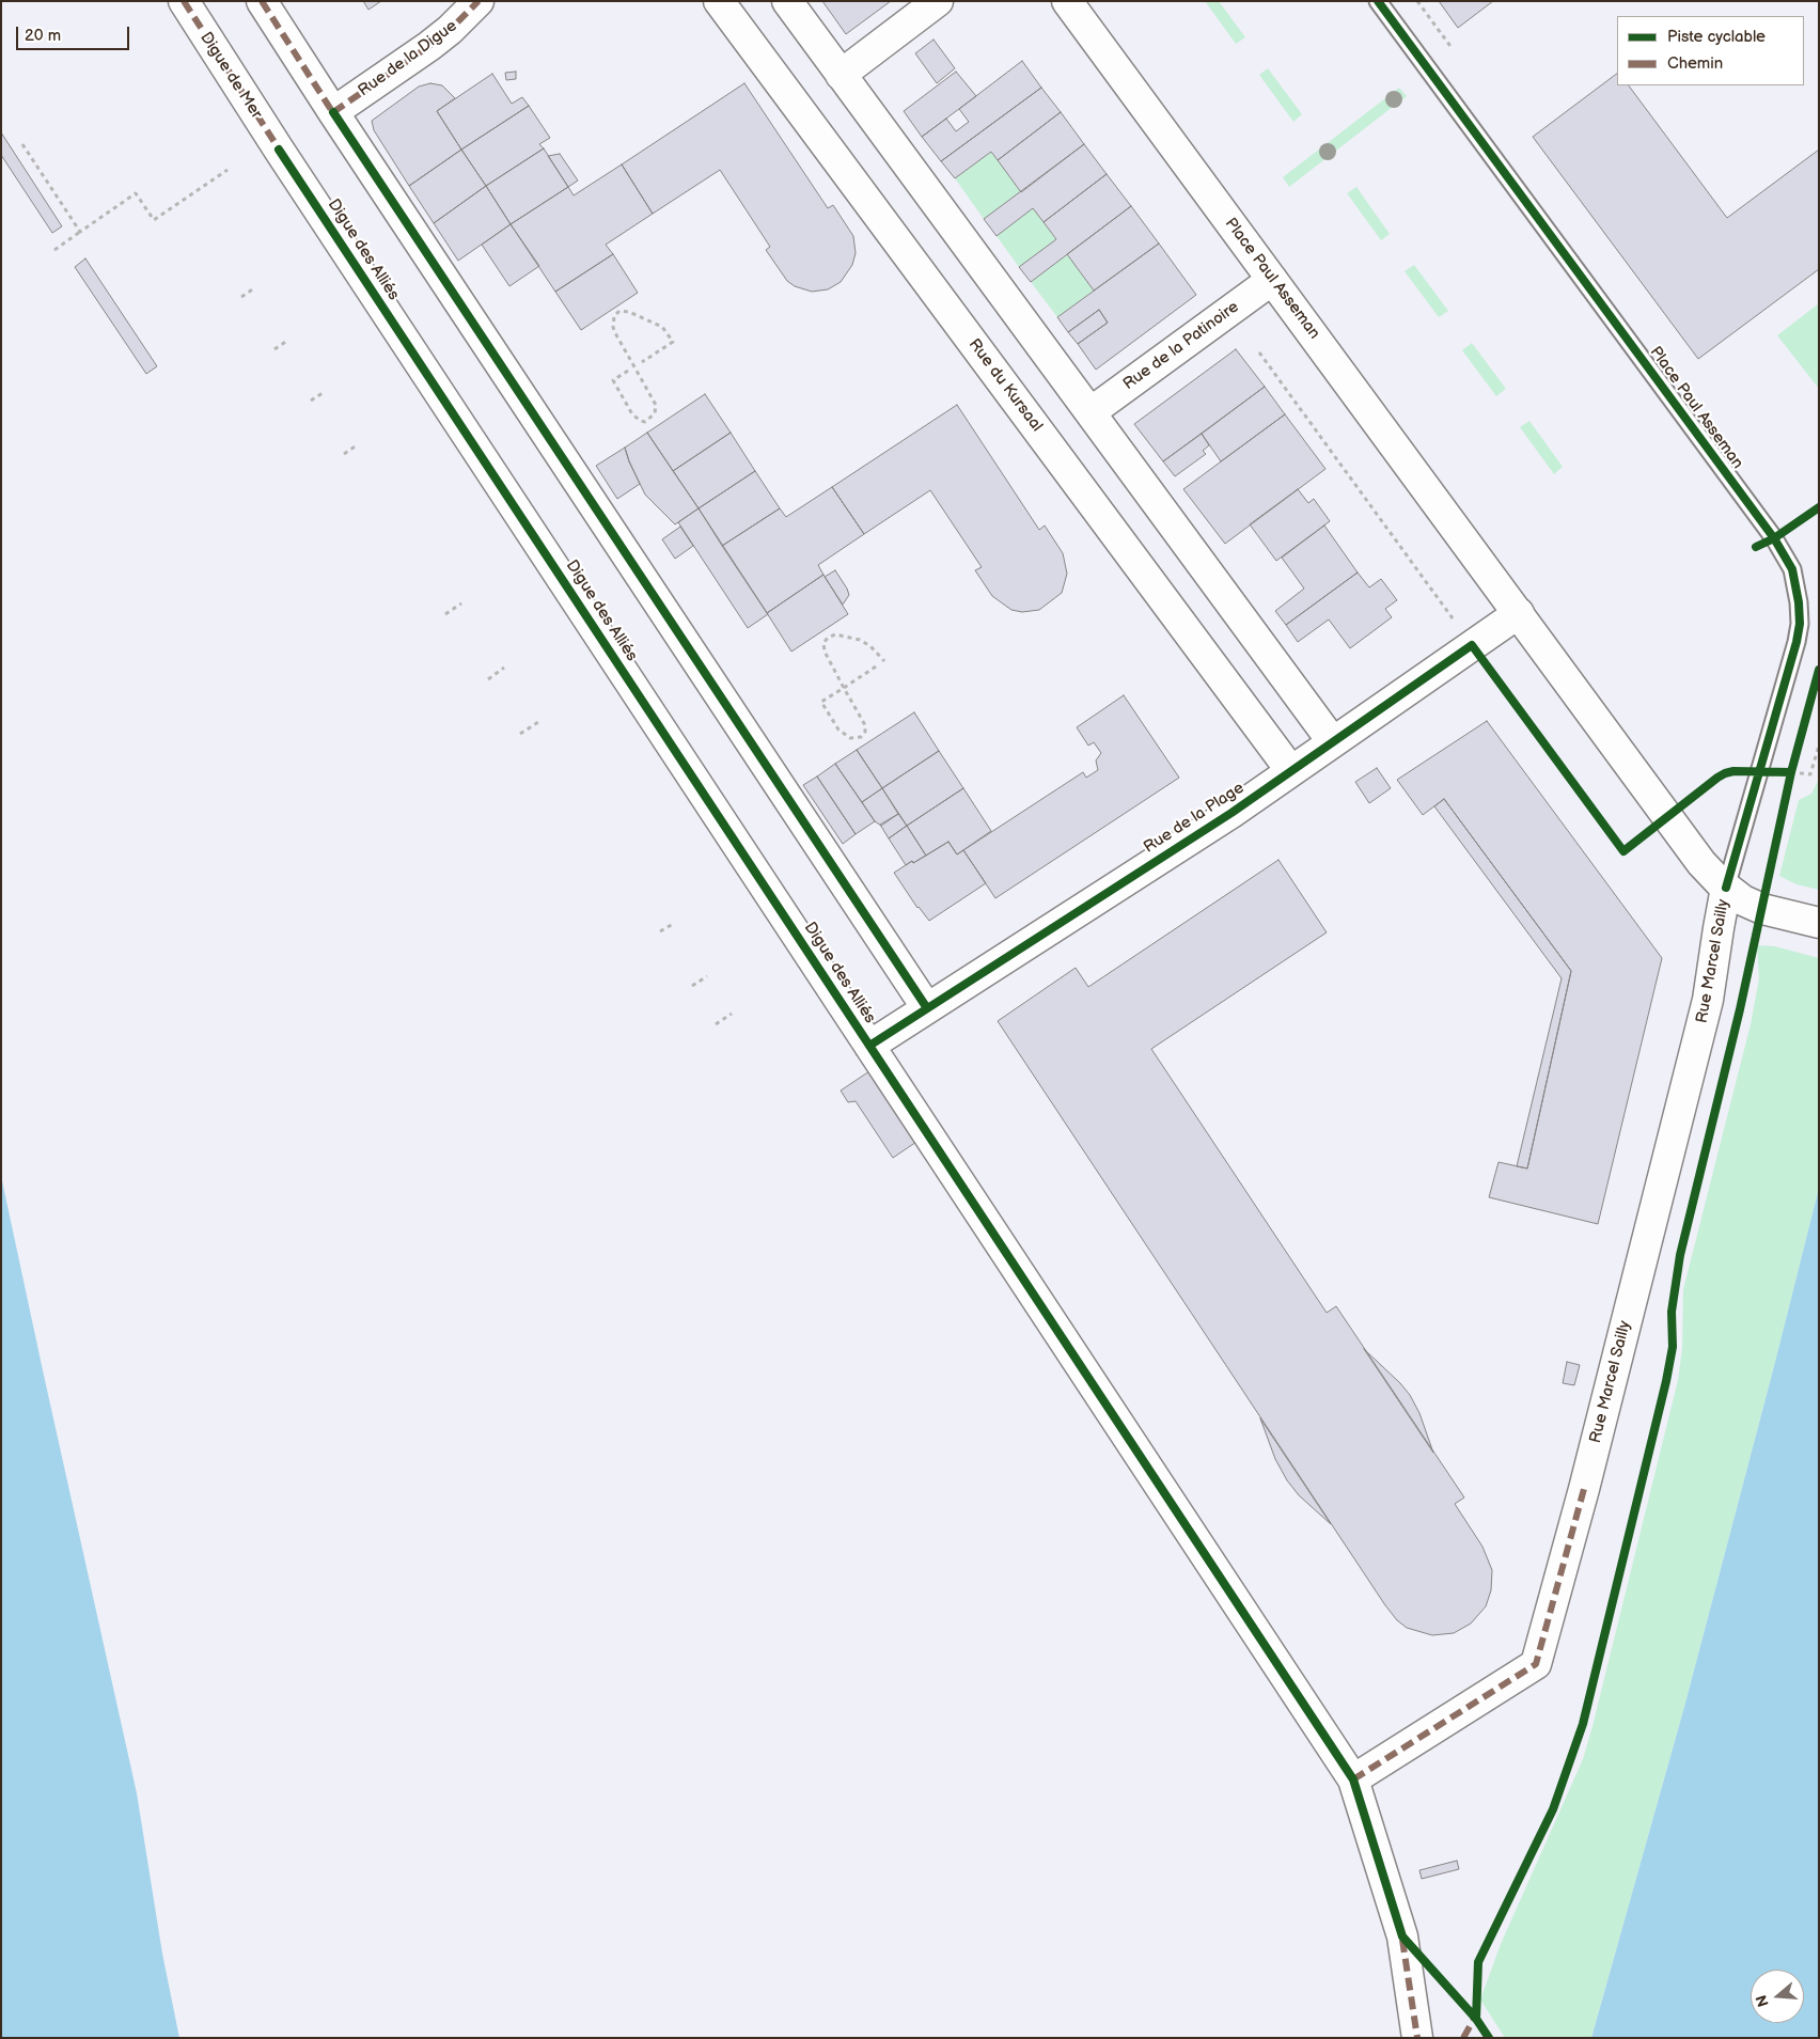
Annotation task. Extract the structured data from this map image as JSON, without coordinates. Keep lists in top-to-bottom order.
{
  "streets": {
    "street": [
      "Rue de la Digue",
      "Digue de Mer",
      "Digue des Alliés",
      "Place Paul Asseman",
      "Rue de la Patinoire",
      "Rue du Kursaal",
      "Rue de la Plage",
      "Rue Marcel Sailly"
    ]
  },
  "crossings": [
    ["Digue de Mer", "Digue des Alliés"],
    ["Digue des Alliés", "Rue de la Plage"],
    ["Place Paul Asseman", "Rue de la Patinoire"],
    ["Place Paul Asseman", "Rue de la Plage"],
    ["Place Paul Asseman", "Rue Marcel Sailly"],
    ["Rue du Kursaal", "Rue de la Plage"]
  ],
  "legend": ["Piste cyclable", "Chemin"],
  "scale_bar": "20 m",
  "north": "left"
}
